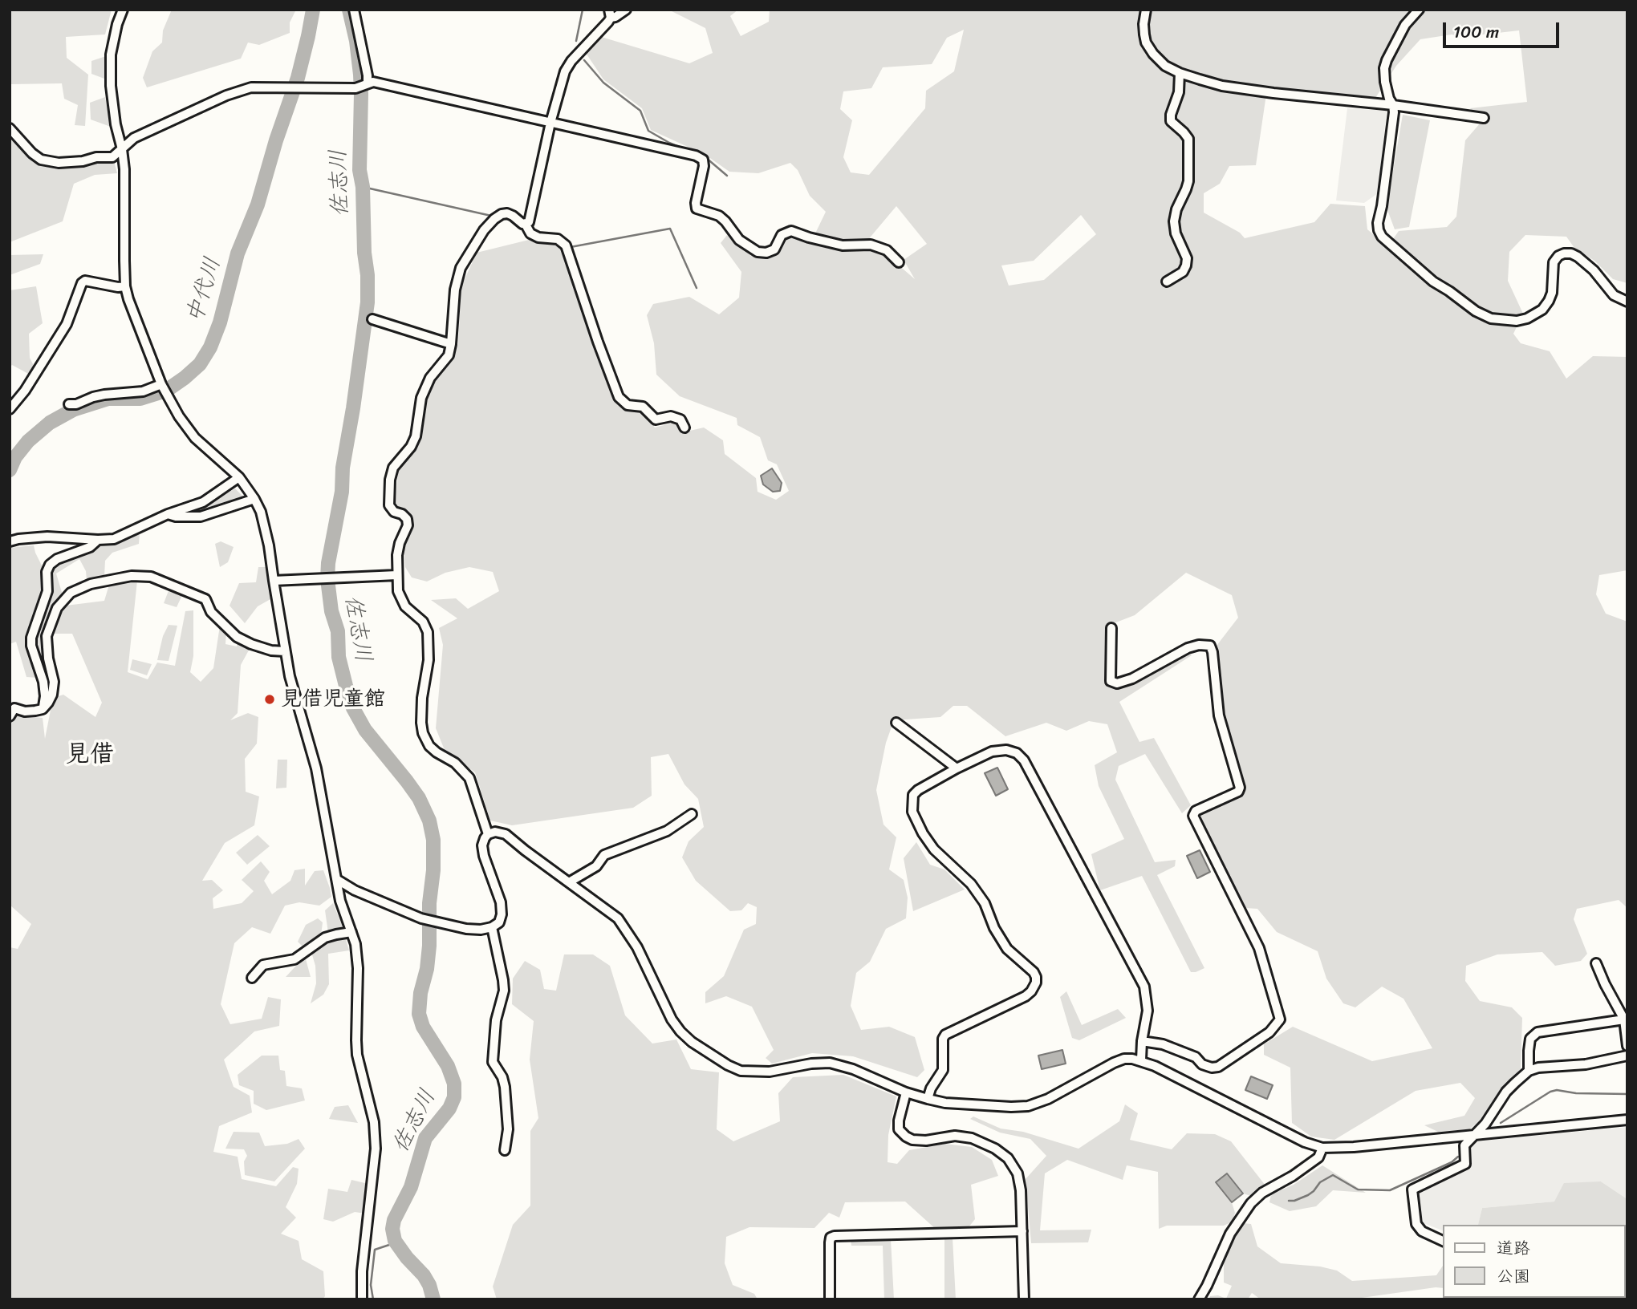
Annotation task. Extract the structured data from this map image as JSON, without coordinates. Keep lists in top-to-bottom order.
{
  "districts": ["見借"],
  "water": ["佐志川", "中代川"],
  "places": ["見借児童館"],
  "legend": ["道路", "公園"],
  "scale_bar": "100 m"
}
